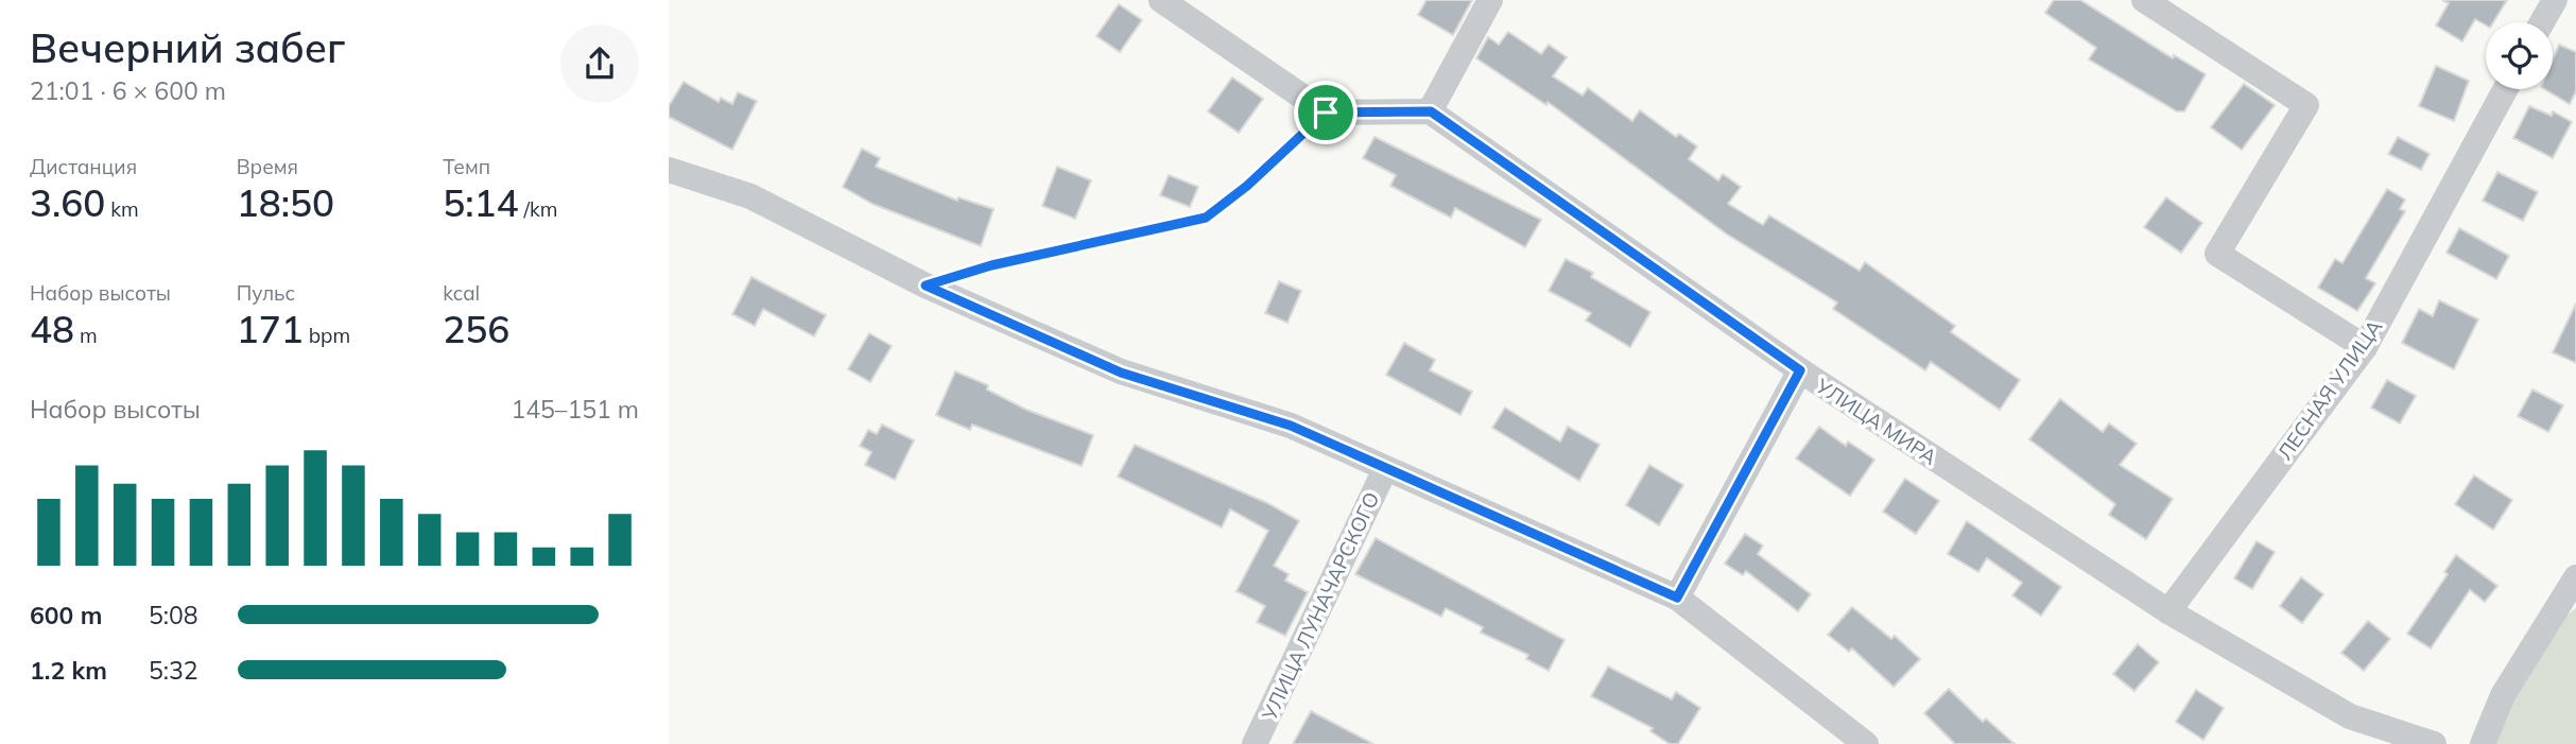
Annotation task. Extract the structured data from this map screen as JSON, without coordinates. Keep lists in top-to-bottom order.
{
  "streets": {
    "street": ["ЛЕСНАЯ УЛИЦА", "УЛИЦА МИРА", "УЛИЦА ЛУНАЧАРСКОГО"]
  },
  "crossings": [
    ["ЛЕСНАЯ УЛИЦА", "УЛИЦА МИРА"]
  ],
  "page": {
    "heading": ["Вечерний забег", "21:01 · 6 × 600 m"],
    "stats": [
      ["Дистанция", "3.60 km"],
      ["Время", "18:50"],
      ["Темп", "5:14 /km"],
      ["Набор высоты", "48 m"],
      ["Пульс", "171 bpm"],
      ["kcal", "256"]
    ],
    "chart": ["Набор высоты", "145–151 m"],
    "list": [
      {
        "name": "600 m",
        "note": "5:08"
      },
      {
        "name": "1.2 km",
        "note": "5:32"
      }
    ]
  }
}
